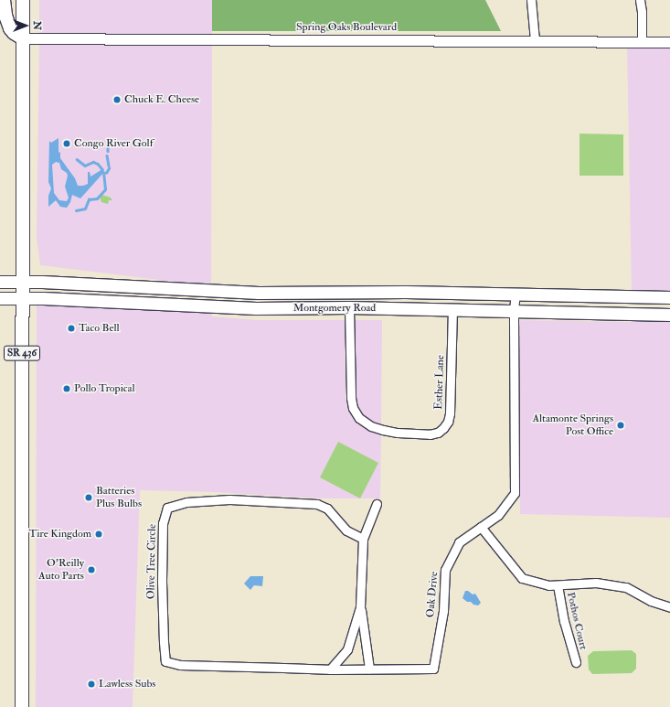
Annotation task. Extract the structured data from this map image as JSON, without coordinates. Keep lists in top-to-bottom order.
{
  "streets": {
    "main road": ["Montgomery Road", "SR 436"],
    "street": [
      "Spring Oaks Boulevard",
      "Esther Lane",
      "Olive Tree Circle",
      "Oak Drive",
      "Pothos Court"
    ]
  },
  "crossings": [
    ["Spring Oaks Boulevard", "SR 436"],
    ["Montgomery Road", "SR 436"],
    ["Montgomery Road", "Esther Lane"],
    ["Montgomery Road", "Oak Drive"],
    ["Olive Tree Circle", "Oak Drive"]
  ],
  "places": [
    "Chuck E. Cheese",
    "Congo River Golf",
    "Taco Bell",
    "Pollo Tropical",
    "Altamonte Springs Post Office",
    "Batteries Plus Bulbs",
    "Tire Kingdom",
    "O'Reilly Auto Parts",
    "Lawless Subs"
  ],
  "north": "right"
}
